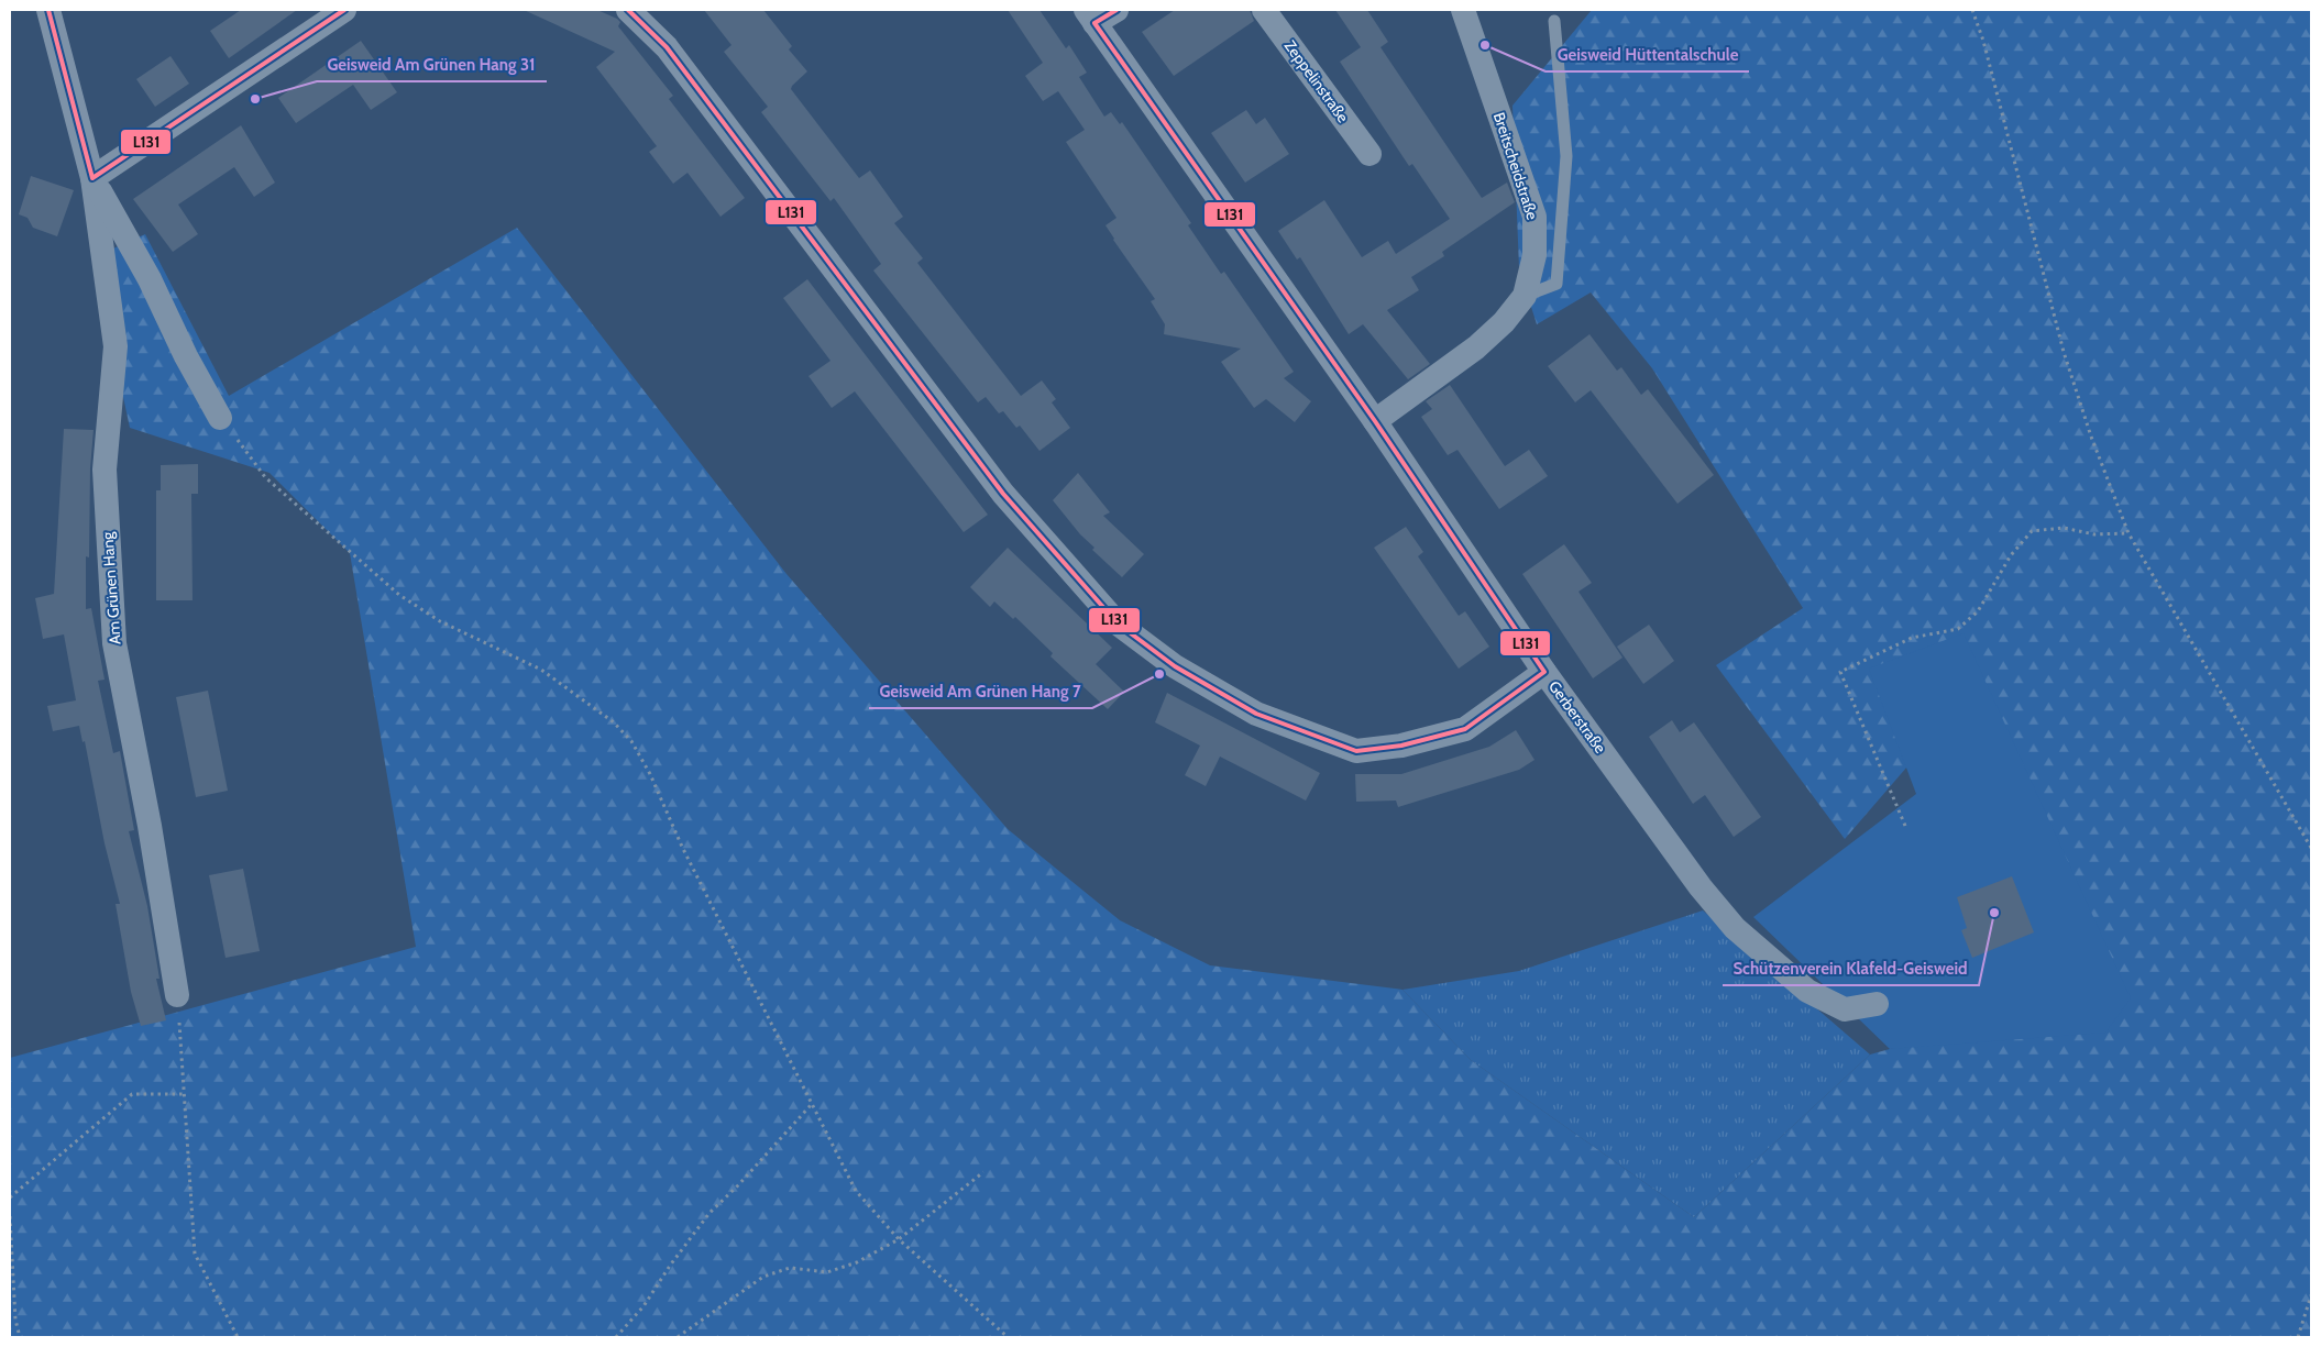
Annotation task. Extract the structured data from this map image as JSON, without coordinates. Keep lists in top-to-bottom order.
{
  "streets": {
    "street": [
      "Zeppelinstraße",
      "Breitscheidstraße",
      "Am Grünen Hang",
      "Gerberstraße"
    ]
  },
  "crossings": [
    ["Breitscheidstraße", "Gerberstraße"]
  ],
  "places": [
    "Geisweid Hüttentalschule",
    "Geisweid Am Grünen Hang 31",
    "Geisweid Am Grünen Hang 7",
    "Schützenverein Klafeld-Geisweid"
  ],
  "lines": ["transit line L131"]
}
